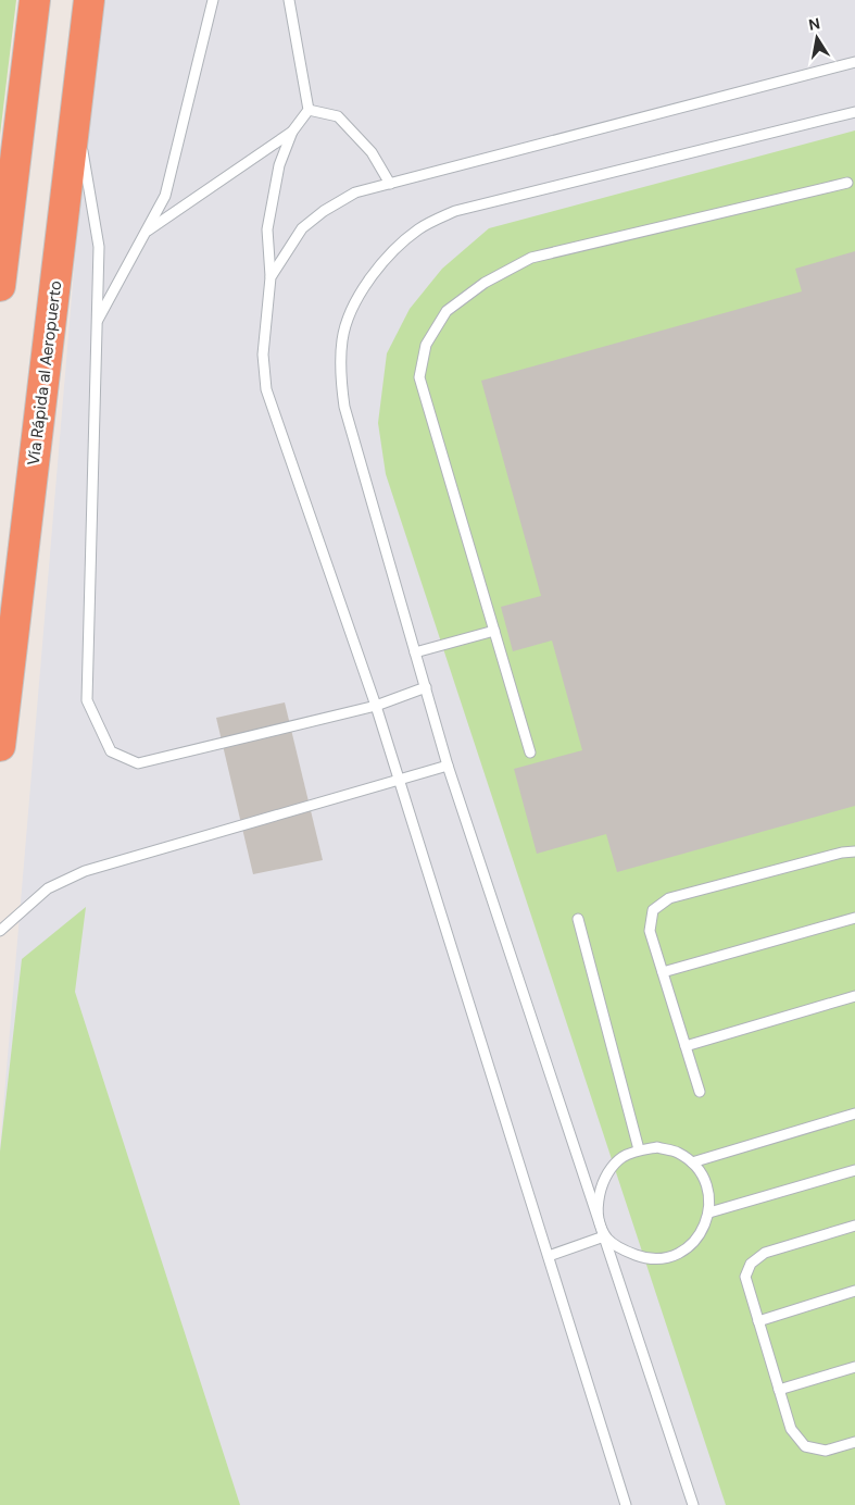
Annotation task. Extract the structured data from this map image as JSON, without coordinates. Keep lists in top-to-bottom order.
{
  "streets": {
    "highway": ["Vía Rápida al Aeropuerto"]
  },
  "north": "top"
}
